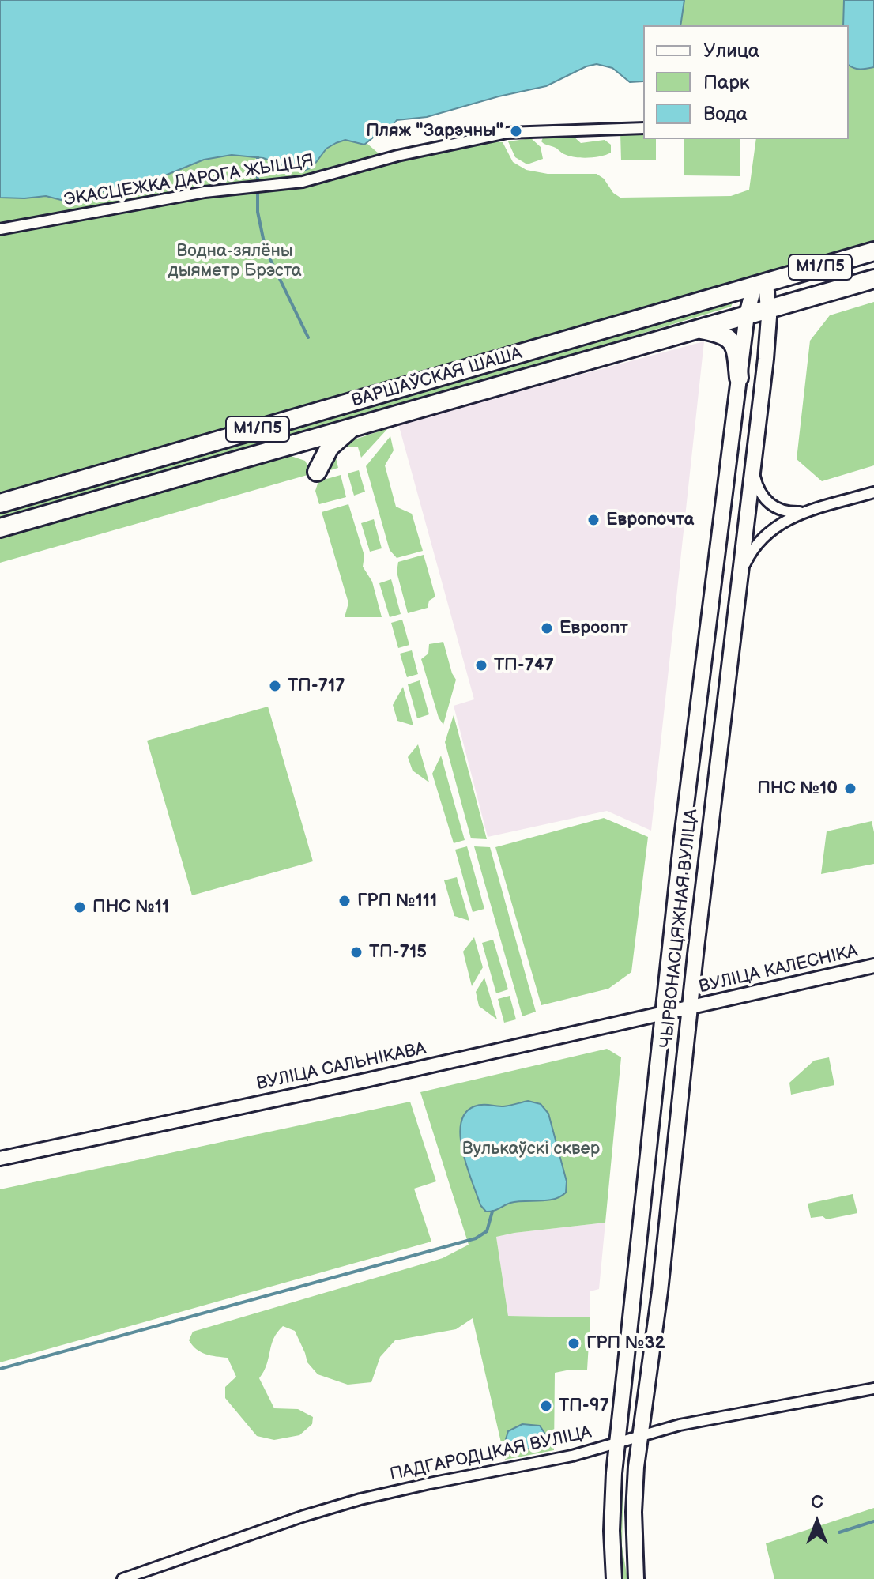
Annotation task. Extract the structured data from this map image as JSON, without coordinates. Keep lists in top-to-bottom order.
{
  "streets": {
    "highway": ["М1/П5", "ВАРШАЎСКАЯ ШАША"],
    "main road": ["ЧЫРВОНАСЦЯЖНАЯ ВУЛІЦА"],
    "street": [
      "ЭКАСЦЕЖКА ДАРОГА ЖЫЦЦЯ",
      "ВУЛІЦА КАЛЕСНІКА",
      "ВУЛІЦА САЛЬНІКАВА",
      "ПАДГАРОДЦКАЯ ВУЛІЦА"
    ]
  },
  "crossings": [
    ["ВАРШАЎСКАЯ ШАША", "ЧЫРВОНАСЦЯЖНАЯ ВУЛІЦА"],
    ["ЧЫРВОНАСЦЯЖНАЯ ВУЛІЦА", "ВУЛІЦА КАЛЕСНІКА"],
    ["ЧЫРВОНАСЦЯЖНАЯ ВУЛІЦА", "ВУЛІЦА САЛЬНІКАВА"],
    ["ЧЫРВОНАСЦЯЖНАЯ ВУЛІЦА", "ПАДГАРОДЦКАЯ ВУЛІЦА"],
    ["ВУЛІЦА КАЛЕСНІКА", "ВУЛІЦА САЛЬНІКАВА"]
  ],
  "parks": ["Водна-зялёны дыяметр Брэста", "Вулькаўскі сквер"],
  "places": [
    "Пляж \"Зарэчны\"",
    "Европочта",
    "Евроопт",
    "ТП-747",
    "ТП-717",
    "ПНС №10",
    "ГРП №111",
    "ПНС №11",
    "ТП-715",
    "ГРП №32",
    "ТП-97"
  ],
  "legend": ["Улица", "Парк", "Вода"],
  "north": "top"
}
